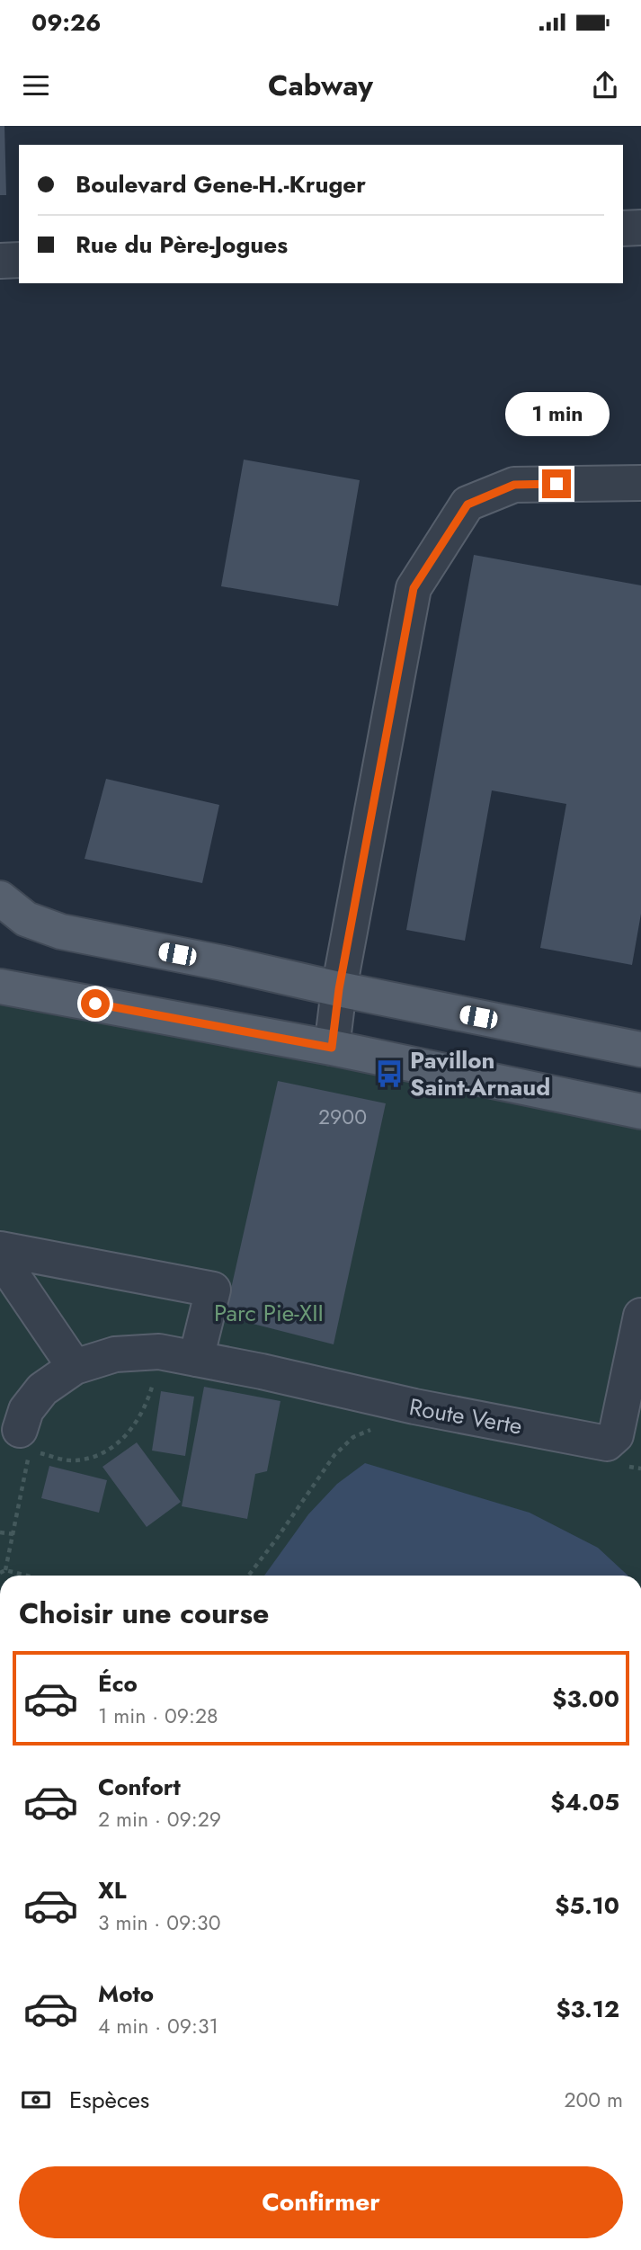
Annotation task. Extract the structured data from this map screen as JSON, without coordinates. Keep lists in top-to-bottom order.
{
  "streets": {
    "path": ["Route Verte"]
  },
  "parks": ["Parc Pie-XII"],
  "places": {
    "bus stop": ["Pavillon Saint-Arnaud"]
  },
  "house_numbers": ["2900"],
  "page": {
    "status": "09:26",
    "header": "Cabway",
    "banner": ["Boulevard Gene-H.-Kruger", "Rue du Père-Jogues"],
    "bubble": "1 min",
    "heading": "Choisir une course",
    "list": [
      {
        "name": "Éco",
        "note": "1 min · 09:28",
        "value": "$3.00"
      },
      {
        "name": "Confort",
        "note": "2 min · 09:29",
        "value": "$4.05"
      },
      {
        "name": "XL",
        "note": "3 min · 09:30",
        "value": "$5.10"
      },
      {
        "name": "Moto",
        "note": "4 min · 09:31",
        "value": "$3.12"
      }
    ],
    "pay": ["Espèces", "200 m"],
    "buttons": "Confirmer"
  }
}
